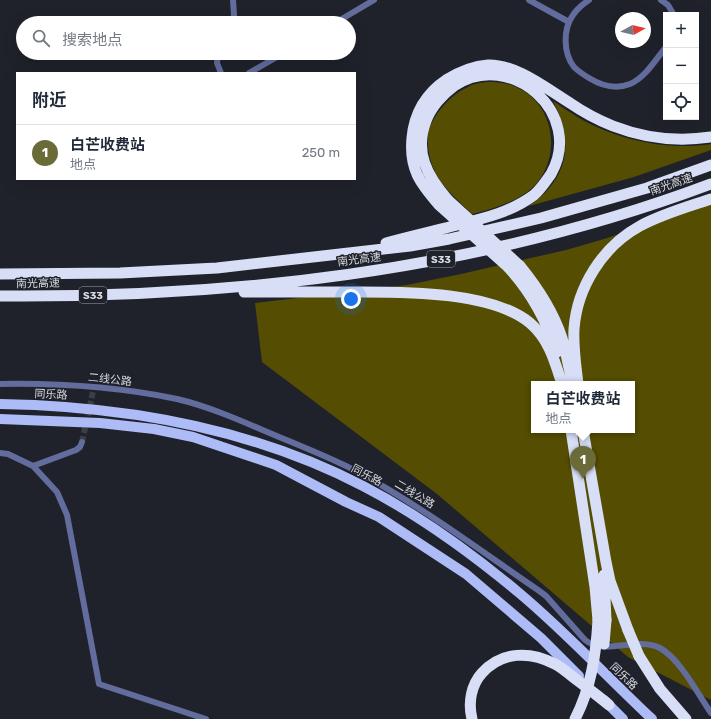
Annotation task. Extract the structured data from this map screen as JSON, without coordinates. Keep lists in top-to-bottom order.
{
  "streets": {
    "highway": ["南光高速", "S33"],
    "main road": ["同乐路"],
    "street": ["二线公路"]
  },
  "north": "right",
  "page": {
    "map_buttons": ["+", "−"],
    "search": "搜索地点",
    "heading": "附近",
    "list": [
      {
        "mark": "1",
        "name": "白芒收费站",
        "note": "地点",
        "value": "250 m"
      }
    ],
    "popup": ["白芒收费站", "地点"],
    "pins": "1"
  }
}
